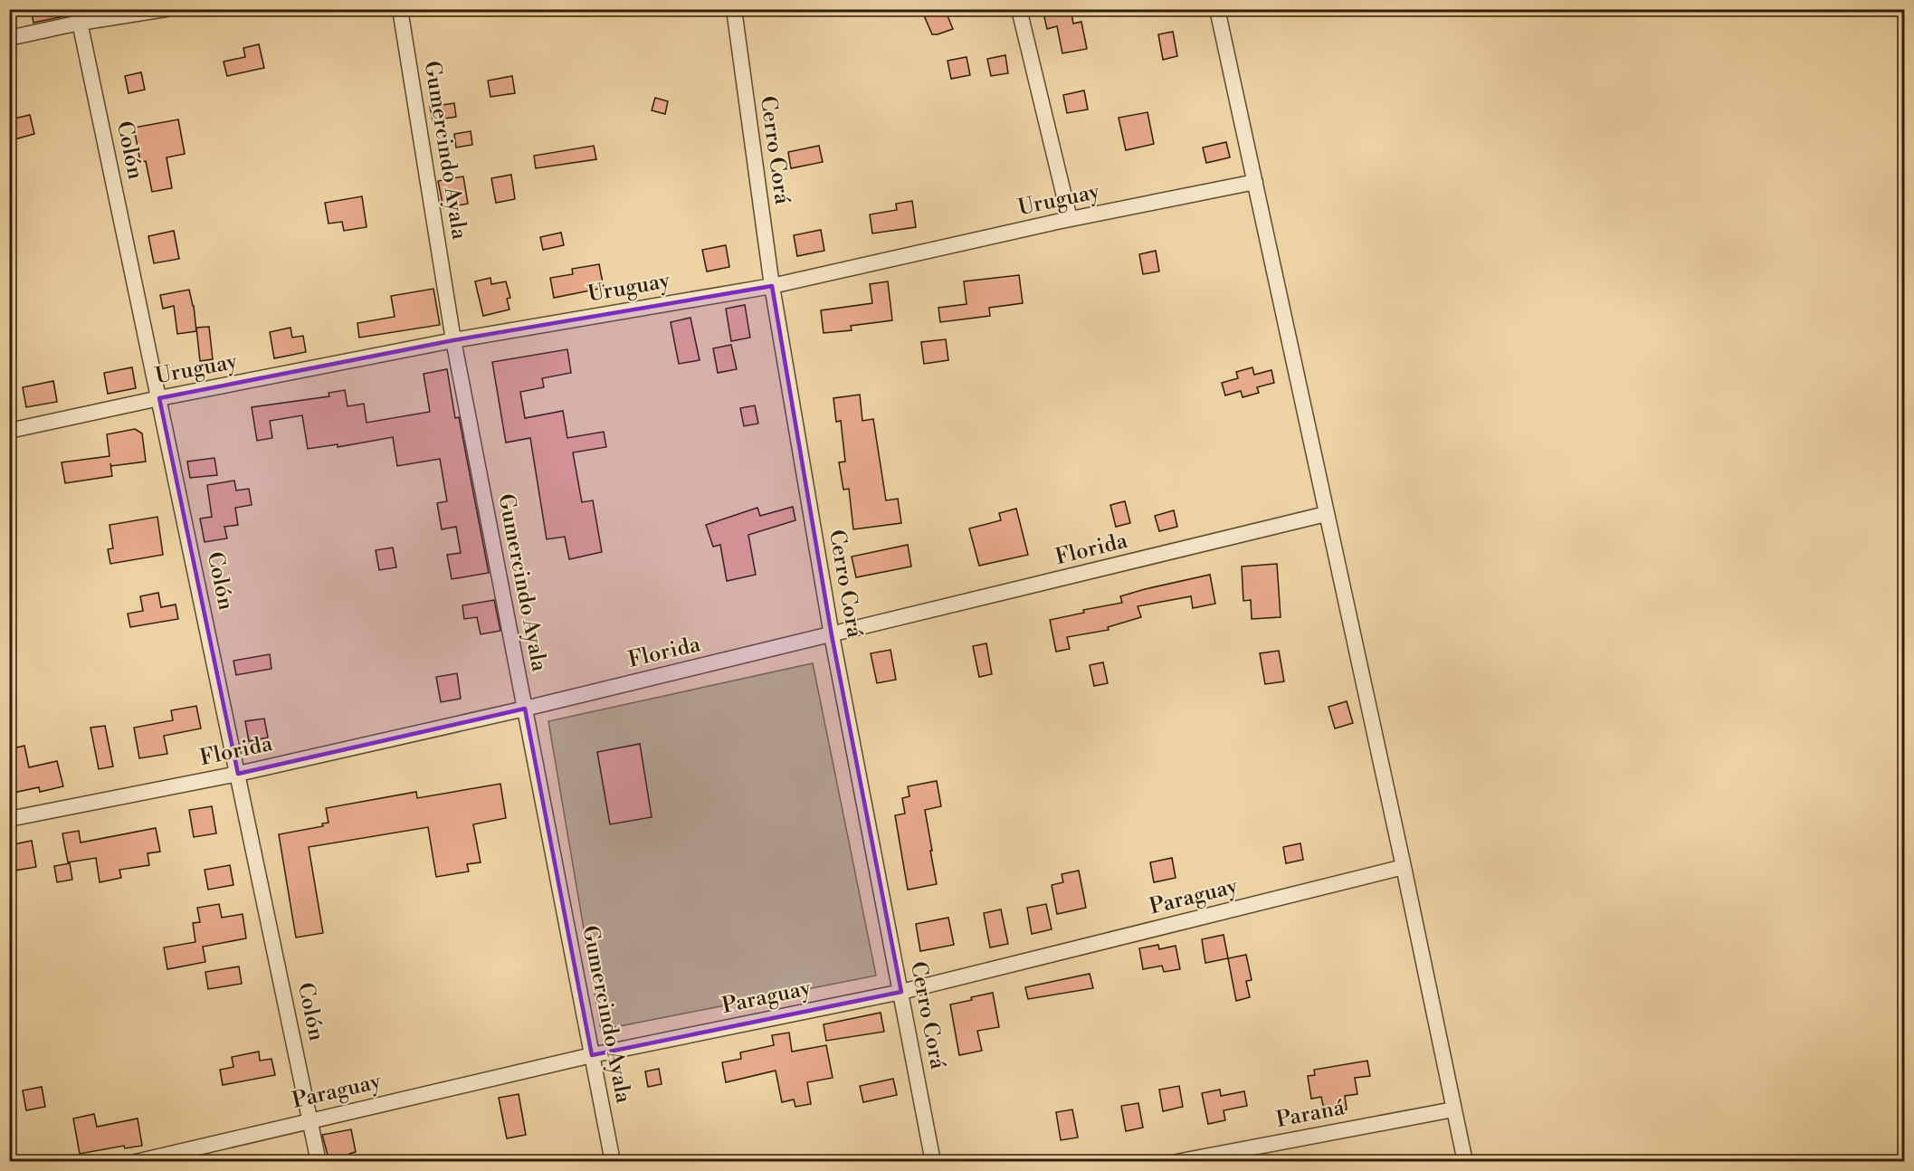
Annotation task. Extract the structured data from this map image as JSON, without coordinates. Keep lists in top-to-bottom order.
{
  "streets": {
    "street": [
      "Colón",
      "Gumercindo Ayala",
      "Cerro Corá",
      "Uruguay",
      "Florida",
      "Paraguay",
      "Paraná"
    ]
  },
  "crossings": [
    ["Colón", "Uruguay"],
    ["Colón", "Florida"],
    ["Colón", "Paraguay"],
    ["Gumercindo Ayala", "Uruguay"],
    ["Gumercindo Ayala", "Florida"],
    ["Gumercindo Ayala", "Paraguay"],
    ["Cerro Corá", "Uruguay"],
    ["Cerro Corá", "Florida"],
    ["Cerro Corá", "Paraguay"]
  ]
}
